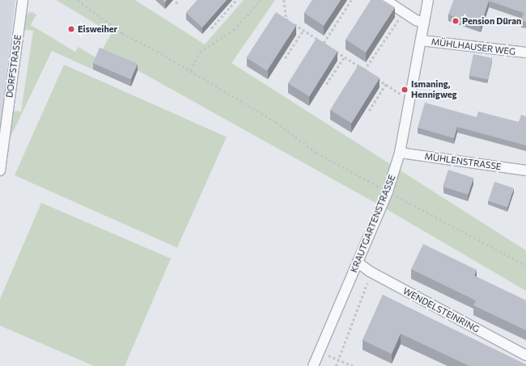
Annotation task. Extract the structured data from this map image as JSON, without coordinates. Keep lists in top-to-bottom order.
{
  "streets": {
    "street": [
      "MÜHLHAUSER WEG",
      "DORFSTRASSE",
      "MÜHLENSTRASSE",
      "KRAUTGARTENSTRASSE",
      "WENDELSTEINRING"
    ]
  },
  "crossings": [
    ["MÜHLHAUSER WEG", "KRAUTGARTENSTRASSE"],
    ["MÜHLENSTRASSE", "KRAUTGARTENSTRASSE"],
    ["KRAUTGARTENSTRASSE", "WENDELSTEINRING"]
  ],
  "places": ["Pension Düran", "Eisweiher", "Ismaning, Hennigweg"]
}
